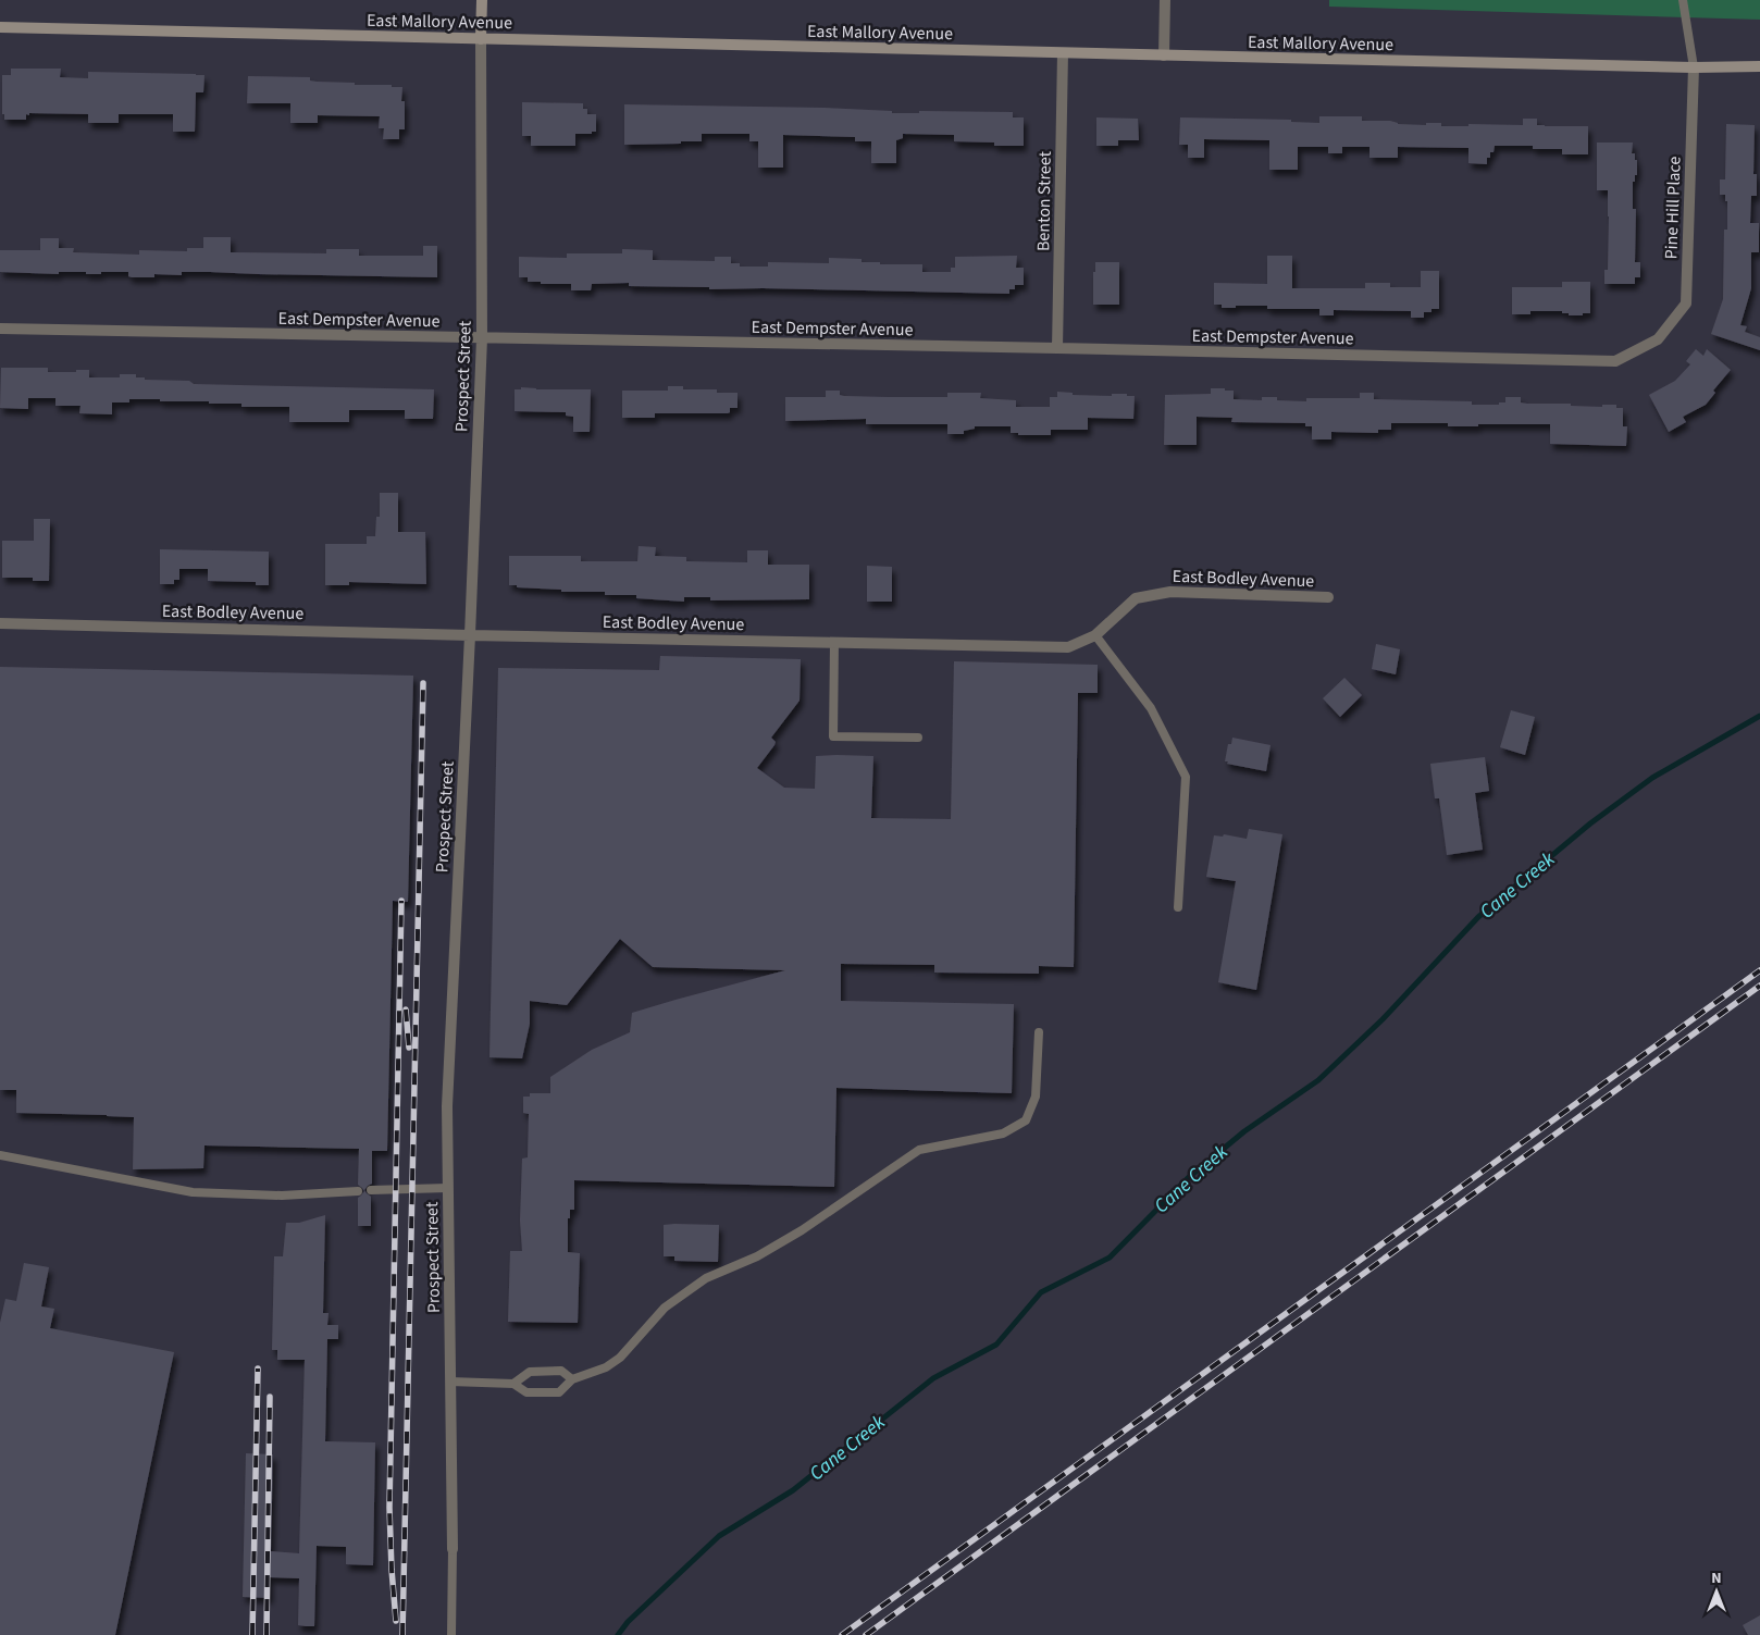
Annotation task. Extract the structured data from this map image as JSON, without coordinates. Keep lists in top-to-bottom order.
{
  "streets": {
    "main road": ["East Mallory Avenue", "Prospect Street"],
    "street": [
      "Benton Street",
      "Pine Hill Place",
      "East Dempster Avenue",
      "East Bodley Avenue"
    ]
  },
  "crossings": [
    ["East Mallory Avenue", "Benton Street"],
    ["East Mallory Avenue", "Pine Hill Place"],
    ["East Mallory Avenue", "Prospect Street"],
    ["Benton Street", "East Dempster Avenue"],
    ["Pine Hill Place", "East Dempster Avenue"],
    ["East Dempster Avenue", "Prospect Street"],
    ["Prospect Street", "East Bodley Avenue"]
  ],
  "water": ["Cane Creek"],
  "north": "top"
}
